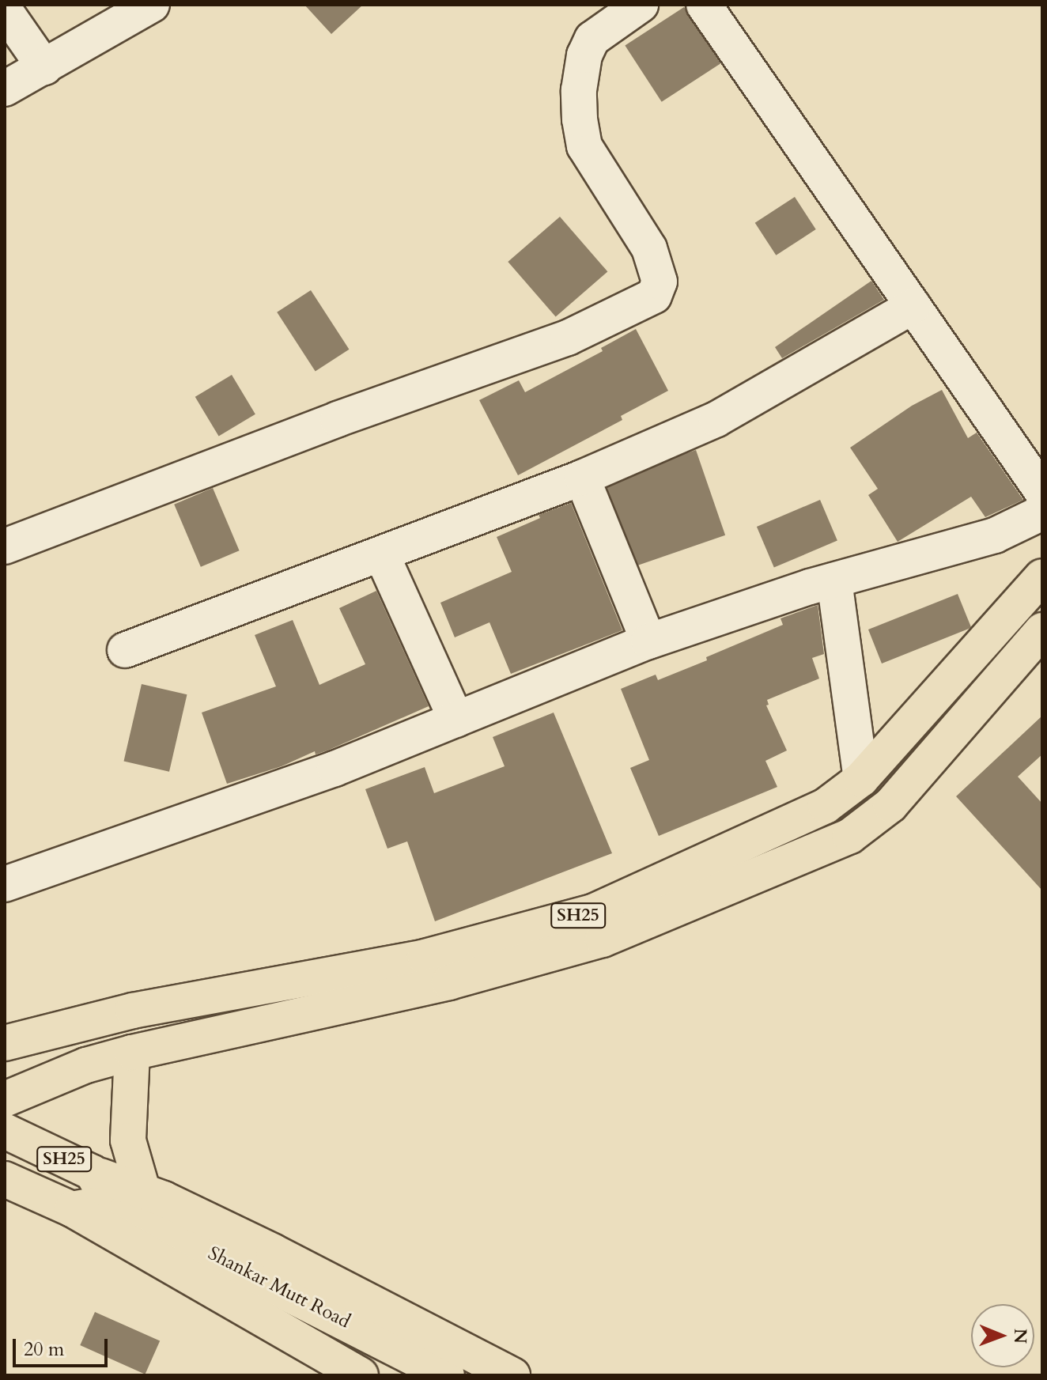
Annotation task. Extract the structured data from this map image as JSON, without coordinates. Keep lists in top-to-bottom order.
{
  "streets": {
    "main road": ["SH25", "Shankar Mutt Road"]
  },
  "crossings": [
    ["SH25", "Shankar Mutt Road"]
  ],
  "scale_bar": "20 m",
  "north": "right"
}
